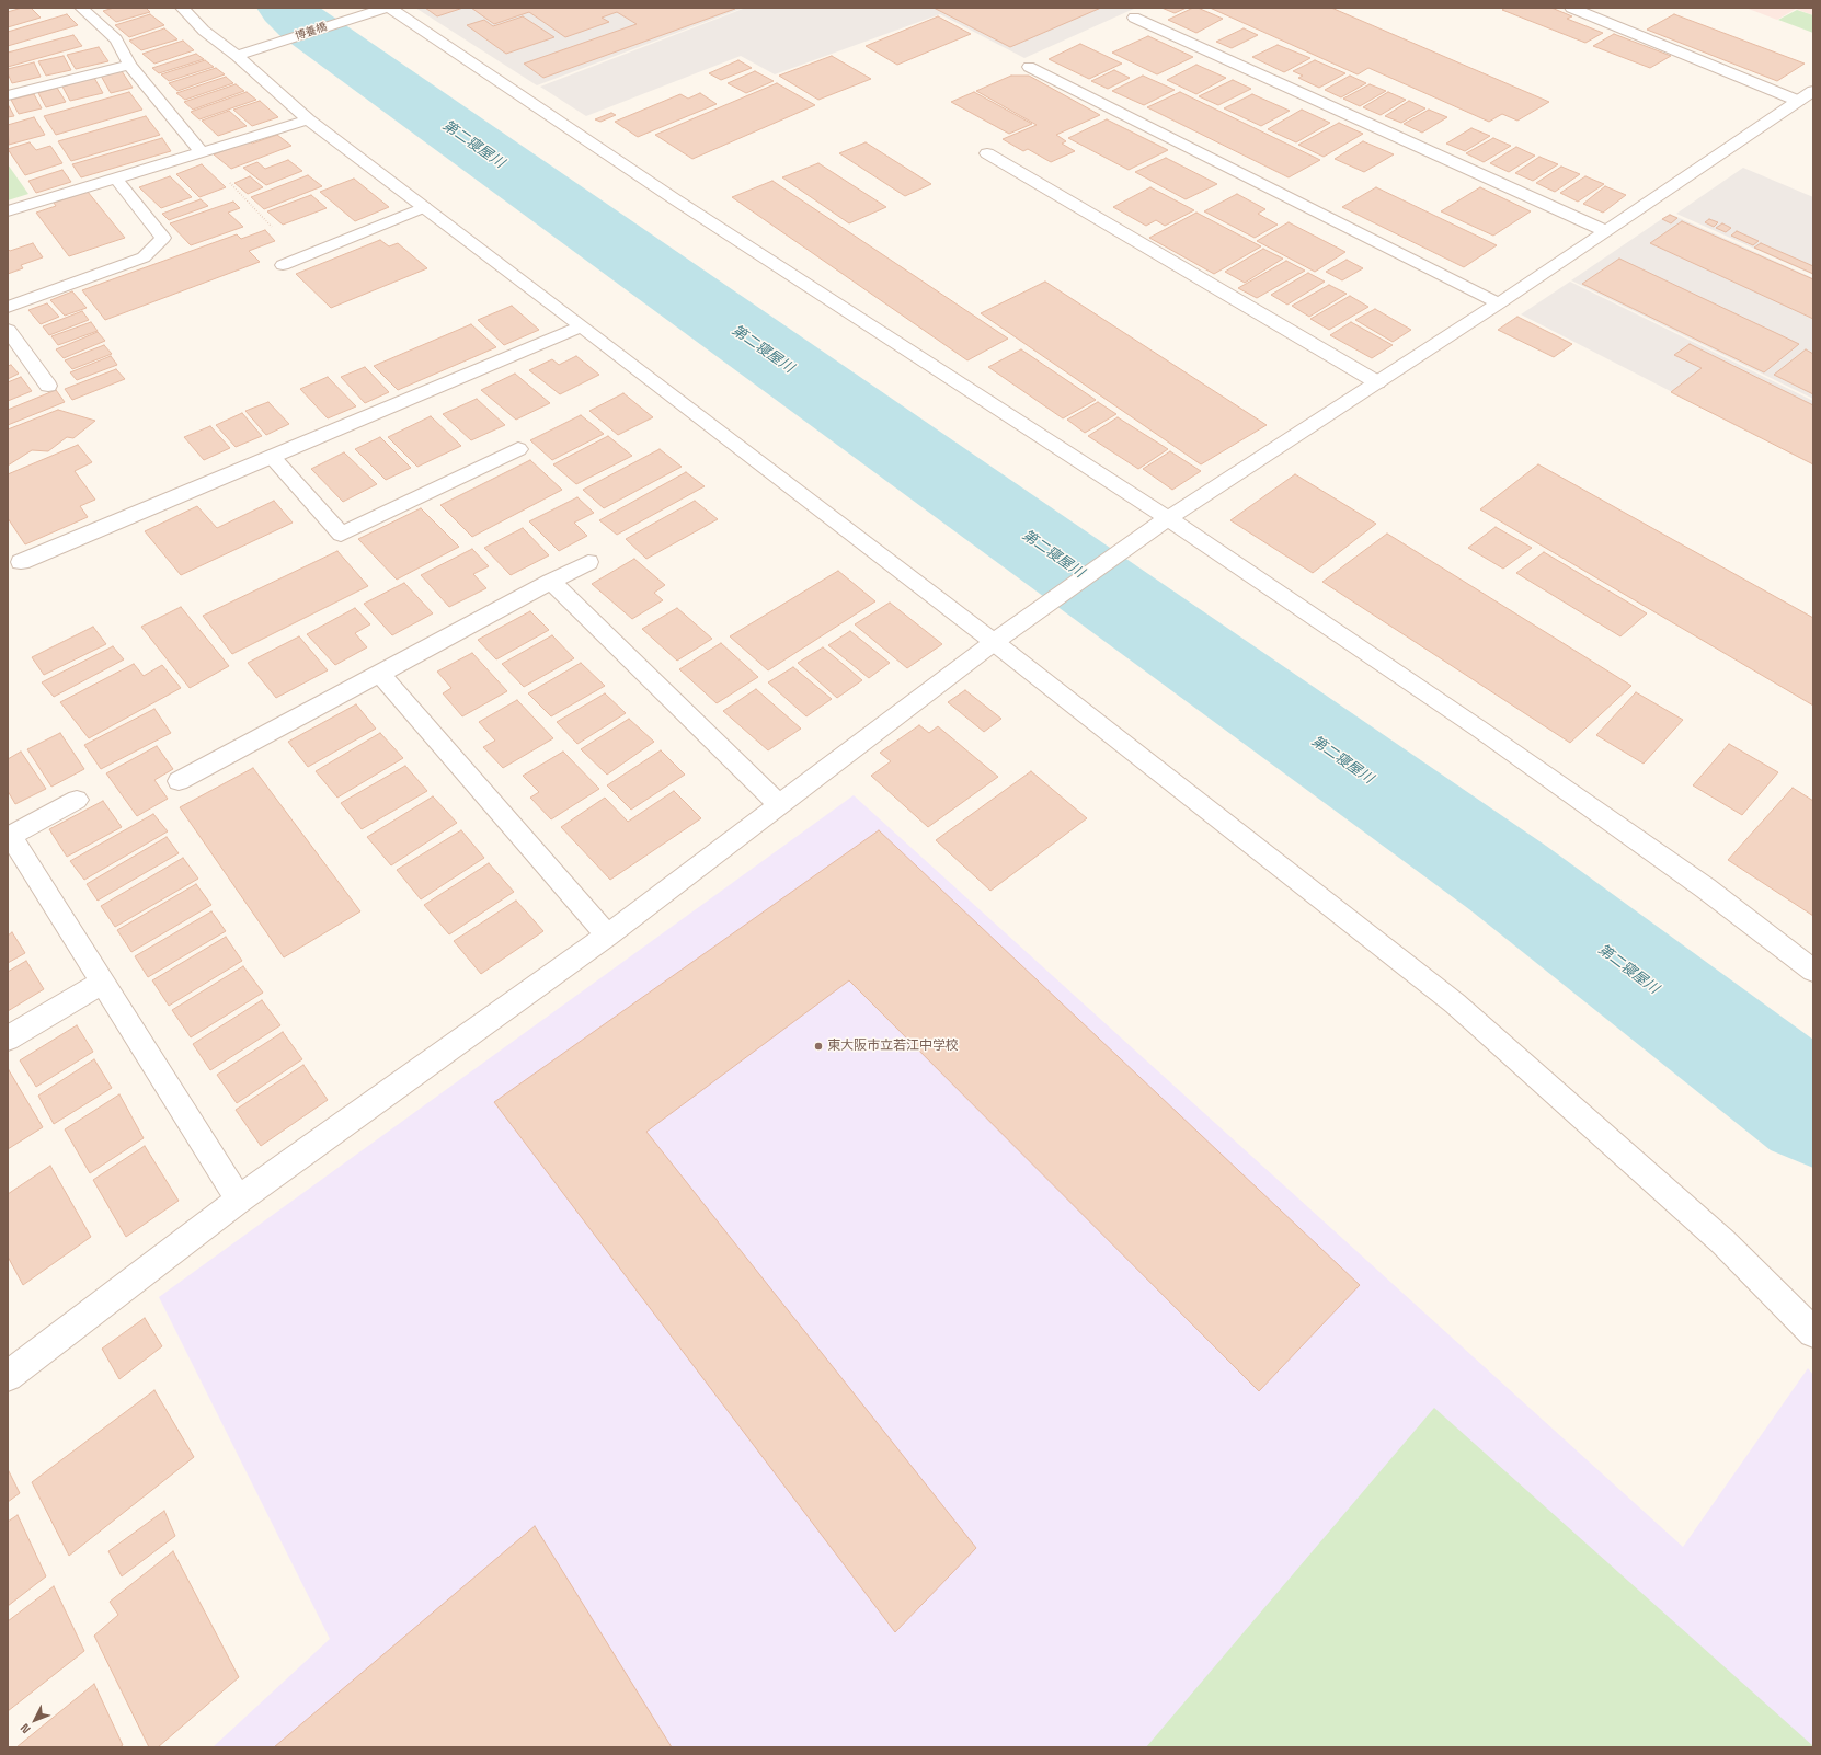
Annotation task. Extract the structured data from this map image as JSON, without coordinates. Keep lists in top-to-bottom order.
{
  "streets": {
    "street": ["博養橋"]
  },
  "water": ["第二寝屋川"],
  "places": ["東大阪市立若江中学校"],
  "north": "bottom left"
}
